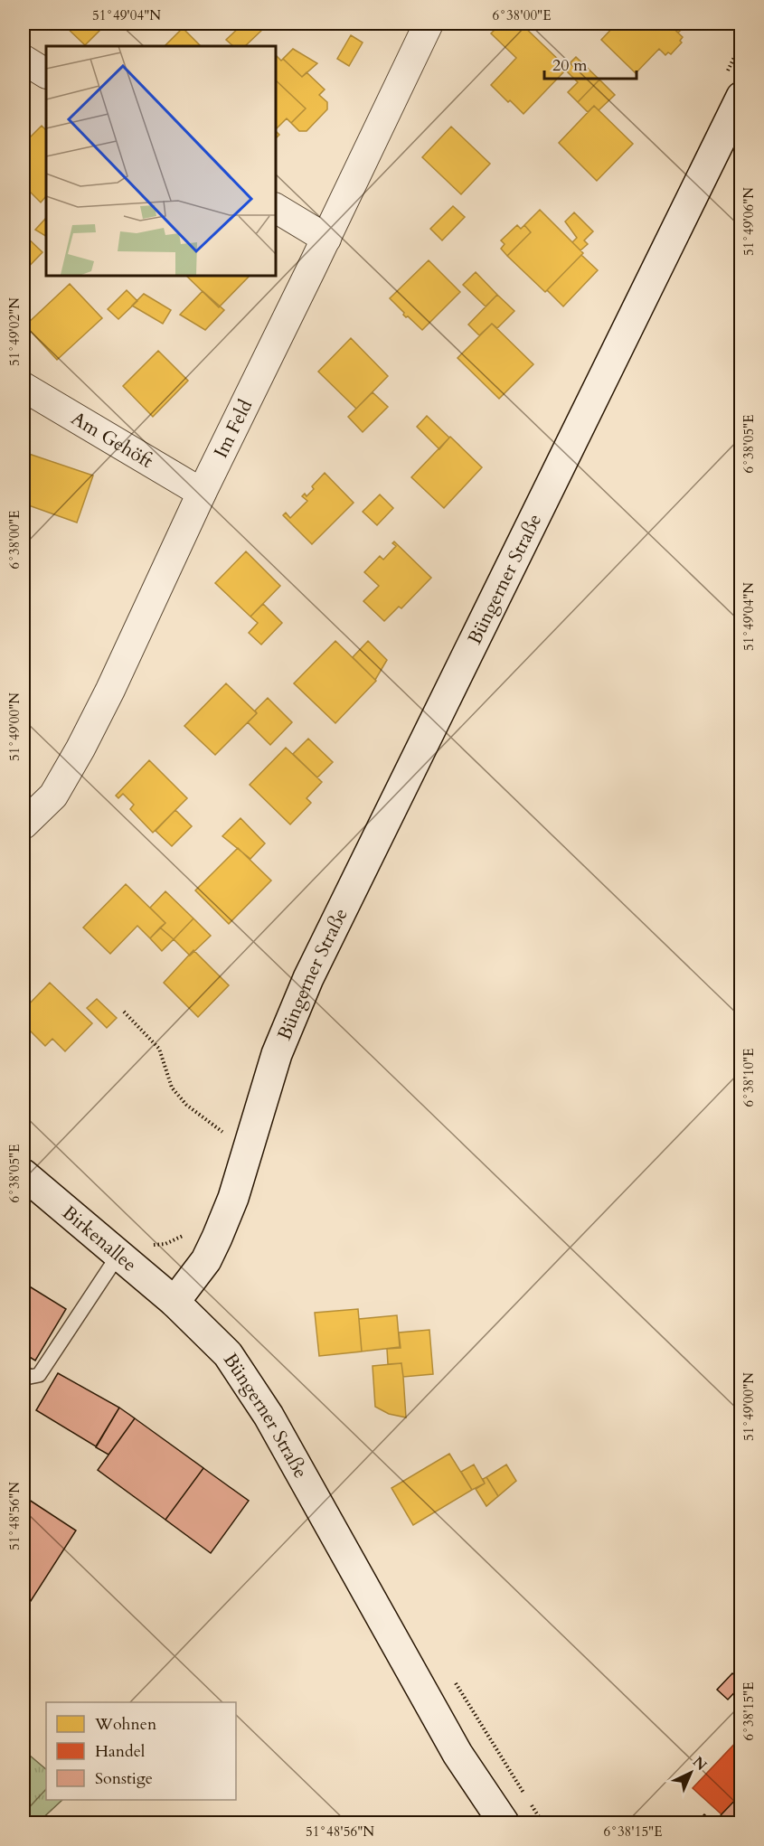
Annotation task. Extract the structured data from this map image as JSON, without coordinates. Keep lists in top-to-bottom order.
{
  "streets": {
    "street": [
      "Im Feld",
      "Am Gehöft",
      "Büngerner Straße",
      "Birkenallee"
    ]
  },
  "crossings": [
    ["Im Feld", "Am Gehöft"],
    ["Büngerner Straße", "Birkenallee"]
  ],
  "legend": ["Wohnen", "Handel", "Sonstige"],
  "scale_bar": "20 m",
  "north": "top right",
  "coordinates": [
    "51°49'04\"N",
    "6°38'00\"E",
    "51°49'06\"N",
    "51°49'02\"N",
    "6°38'05\"E",
    "51°49'00\"N",
    "6°38'10\"E",
    "51°48'56\"N",
    "6°38'15\"E"
  ]
}
